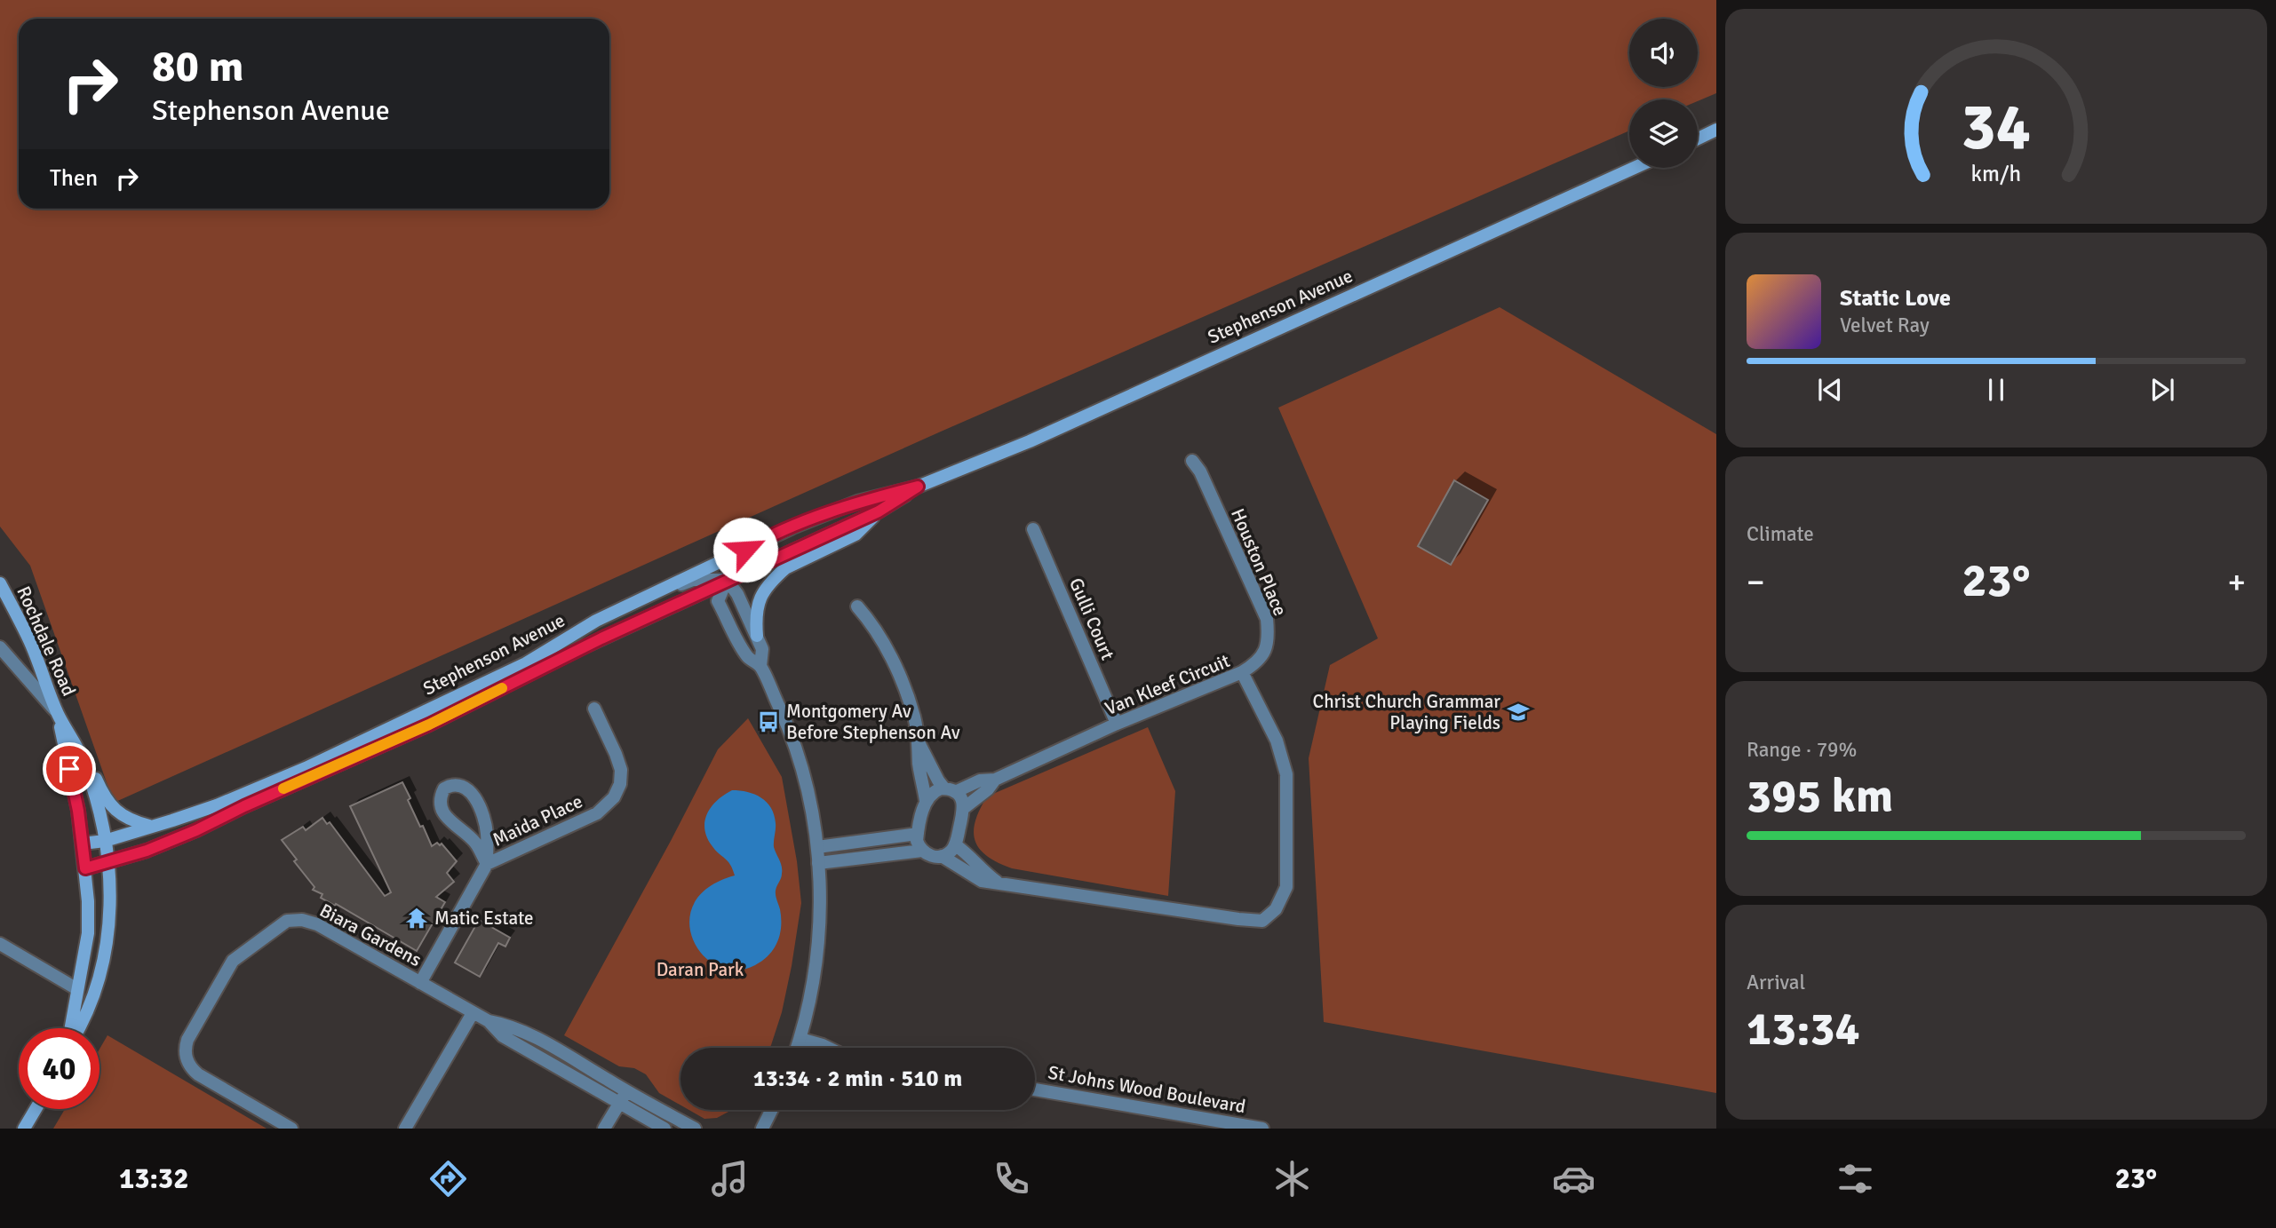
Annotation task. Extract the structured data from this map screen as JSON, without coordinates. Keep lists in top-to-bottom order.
{
  "streets": {
    "main road": ["Stephenson Avenue", "Rochdale Road"],
    "street": [
      "Houston Place",
      "Gulli Court",
      "Van Kleef Circuit",
      "Maida Place",
      "Biara Gardens",
      "St Johns Wood Boulevard"
    ]
  },
  "crossings": [
    ["Stephenson Avenue", "Rochdale Road"],
    ["Houston Place", "Van Kleef Circuit"],
    ["Gulli Court", "Van Kleef Circuit"]
  ],
  "parks": ["Daran Park"],
  "places": {
    "school or university": ["Christ Church Grammar Playing Fields"],
    "bus stop": ["Montgomery Av Before Stephenson Av"],
    "temple": ["Matic Estate"]
  },
  "page": {
    "turn": ["80 m", "Stephenson Avenue"],
    "then": "Then",
    "song": ["Static Love", "Velvet Ray"],
    "tile": [
      "Climate",
      ["Range · 79%", "395 km"],
      ["Arrival", "13:34"]
    ],
    "heat": ["−", "23°", "+"],
    "limit": "40",
    "trip": "13:34 · 2 min · 510 m",
    "tabs": ["13:32", "23°"],
    "gauge": ["34", "km/h"]
  }
}
